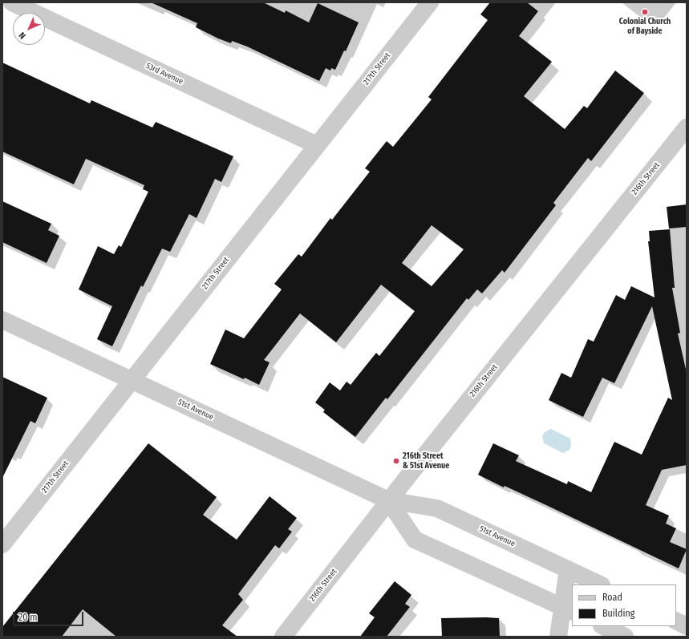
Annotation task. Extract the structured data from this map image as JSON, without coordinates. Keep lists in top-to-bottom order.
{
  "streets": {
    "street": [
      "217th Street",
      "53rd Avenue",
      "216th Street",
      "51st Avenue"
    ]
  },
  "crossings": [
    ["217th Street", "53rd Avenue"],
    ["217th Street", "51st Avenue"],
    ["216th Street", "51st Avenue"]
  ],
  "places": ["Colonial Church of Bayside", "216th Street & 51st Avenue"],
  "legend": ["Road", "Building"],
  "scale_bar": "20 m",
  "north": "bottom left"
}
